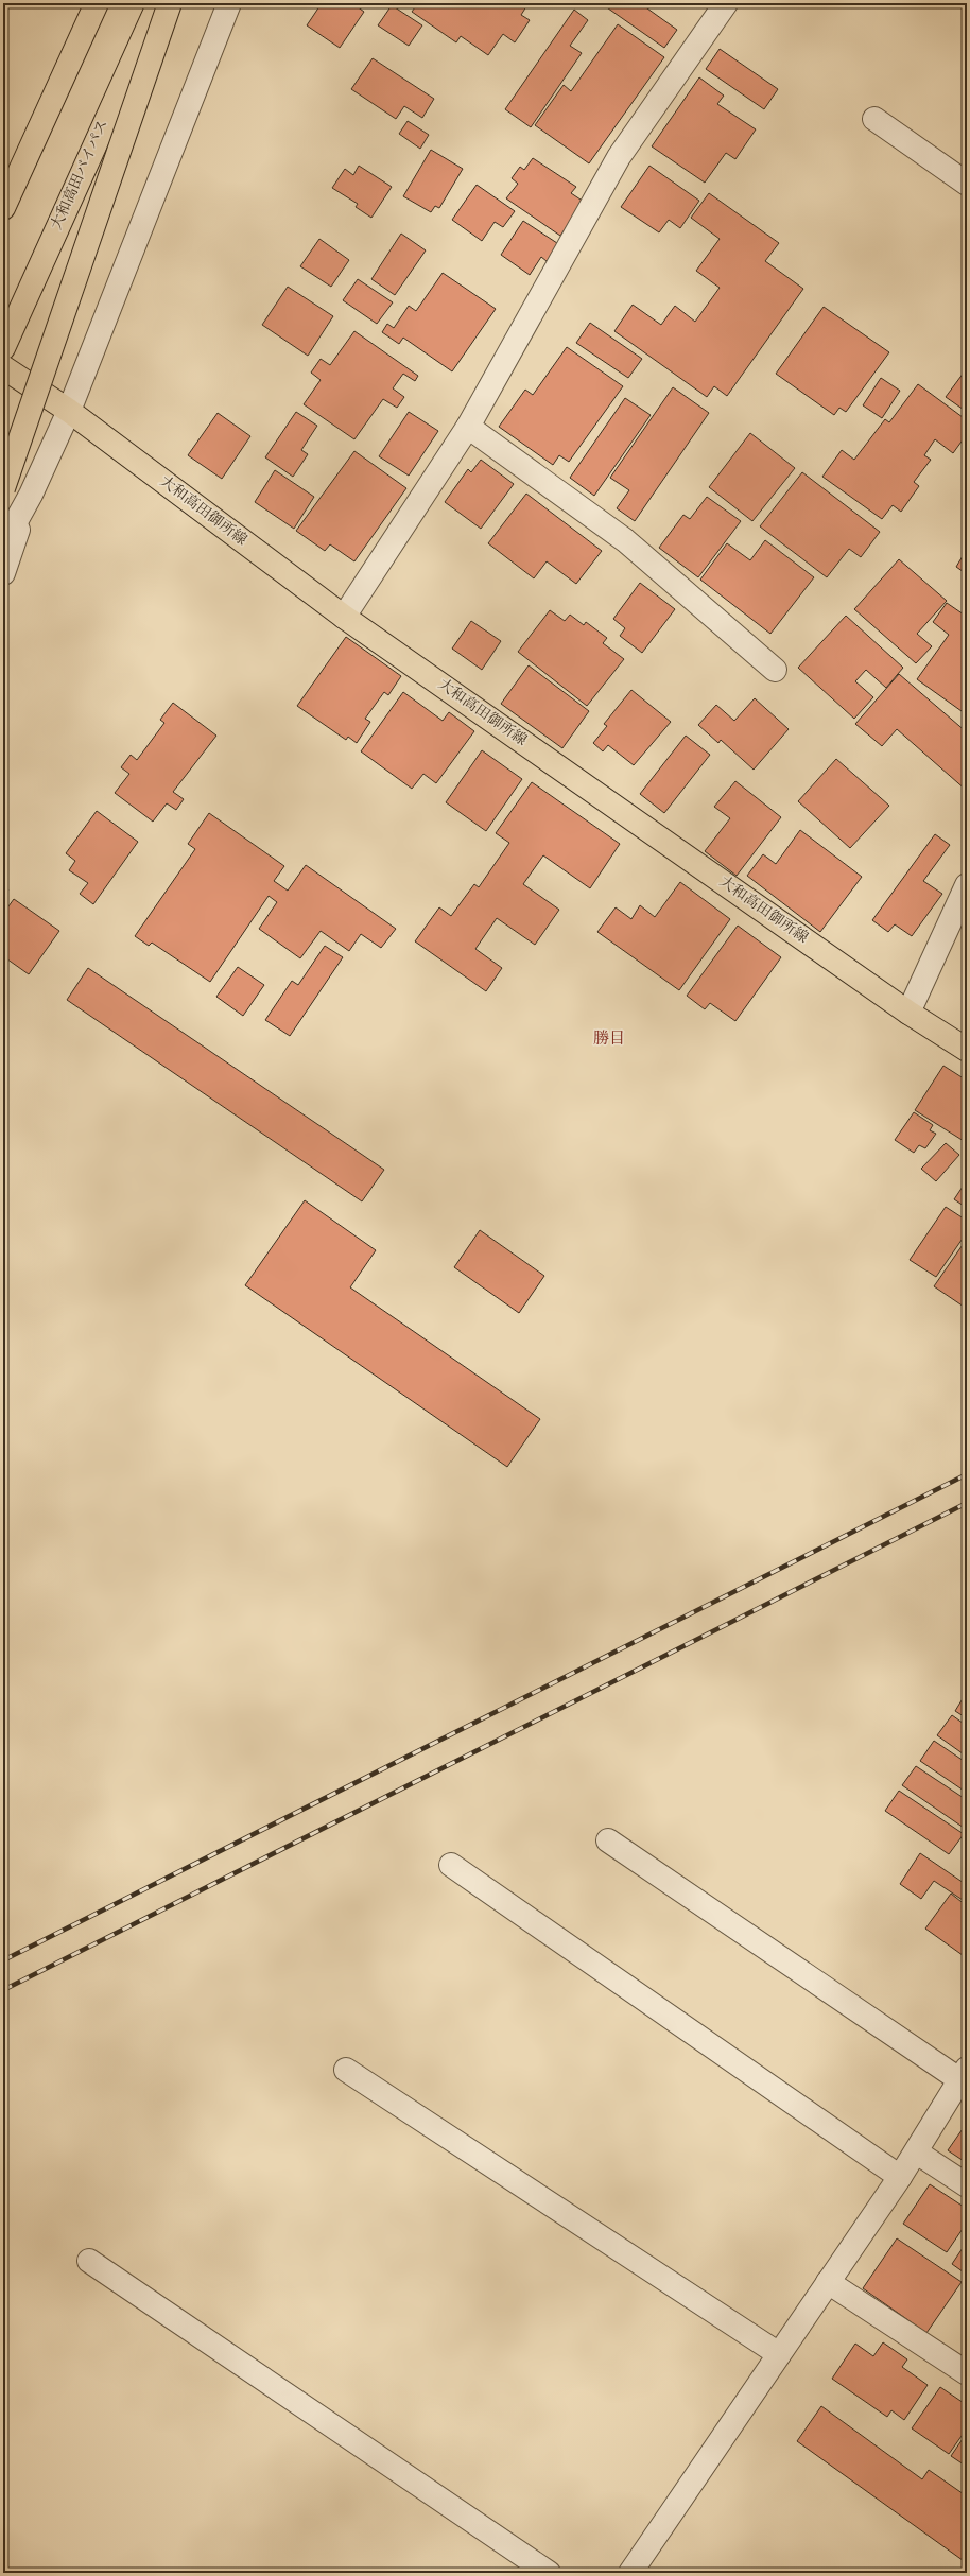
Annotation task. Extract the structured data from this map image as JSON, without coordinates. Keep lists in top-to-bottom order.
{
  "streets": {
    "main road": ["大和高田バイパス", "大和高田御所線"]
  },
  "districts": ["勝目"]
}
